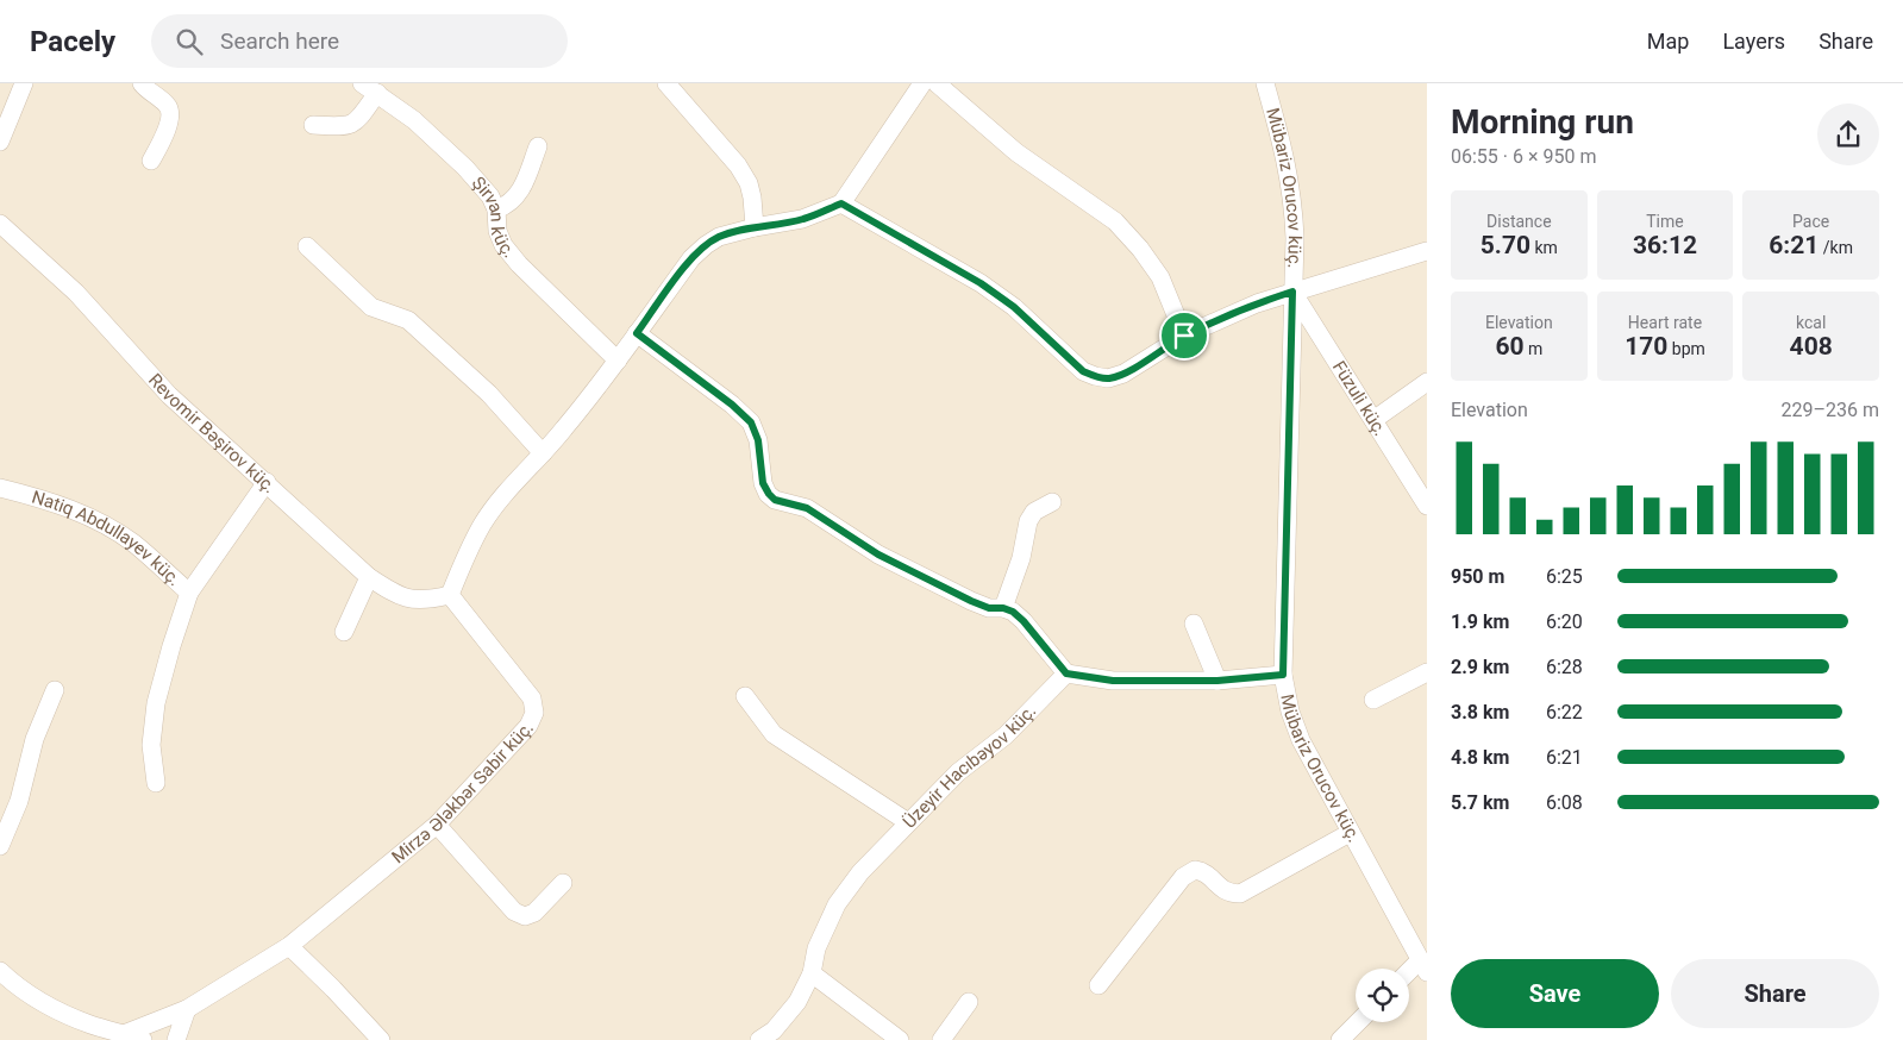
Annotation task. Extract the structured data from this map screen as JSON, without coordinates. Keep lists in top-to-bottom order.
{
  "streets": {
    "street": [
      "Mübariz Orucov küç.",
      "Şirvan küç.",
      "Füzuli küç.",
      "Revomir Bəşirov küç.",
      "Natiq Abdullayev küç.",
      "Üzeyir Hacıbəyov küç.",
      "Mirzə Ələkbər Sabir küç."
    ]
  },
  "crossings": [
    ["Mübariz Orucov küç.", "Füzuli küç."],
    ["Revomir Bəşirov küç.", "Mirzə Ələkbər Sabir küç."]
  ],
  "page": {
    "header": "Pacely",
    "search": "Search here",
    "nav": ["Map", "Layers", "Share"],
    "heading": ["Morning run", "06:55 · 6 × 950 m"],
    "stats": [
      ["Distance", "5.70 km"],
      ["Time", "36:12"],
      ["Pace", "6:21 /km"],
      ["Elevation", "60 m"],
      ["Heart rate", "170 bpm"],
      ["kcal", "408"]
    ],
    "chart": ["Elevation", "229–236 m"],
    "list": [
      {
        "name": "950 m",
        "note": "6:25"
      },
      {
        "name": "1.9 km",
        "note": "6:20"
      },
      {
        "name": "2.9 km",
        "note": "6:28"
      },
      {
        "name": "3.8 km",
        "note": "6:22"
      },
      {
        "name": "4.8 km",
        "note": "6:21"
      },
      {
        "name": "5.7 km",
        "note": "6:08"
      }
    ],
    "buttons": ["Save", "Share"]
  }
}
